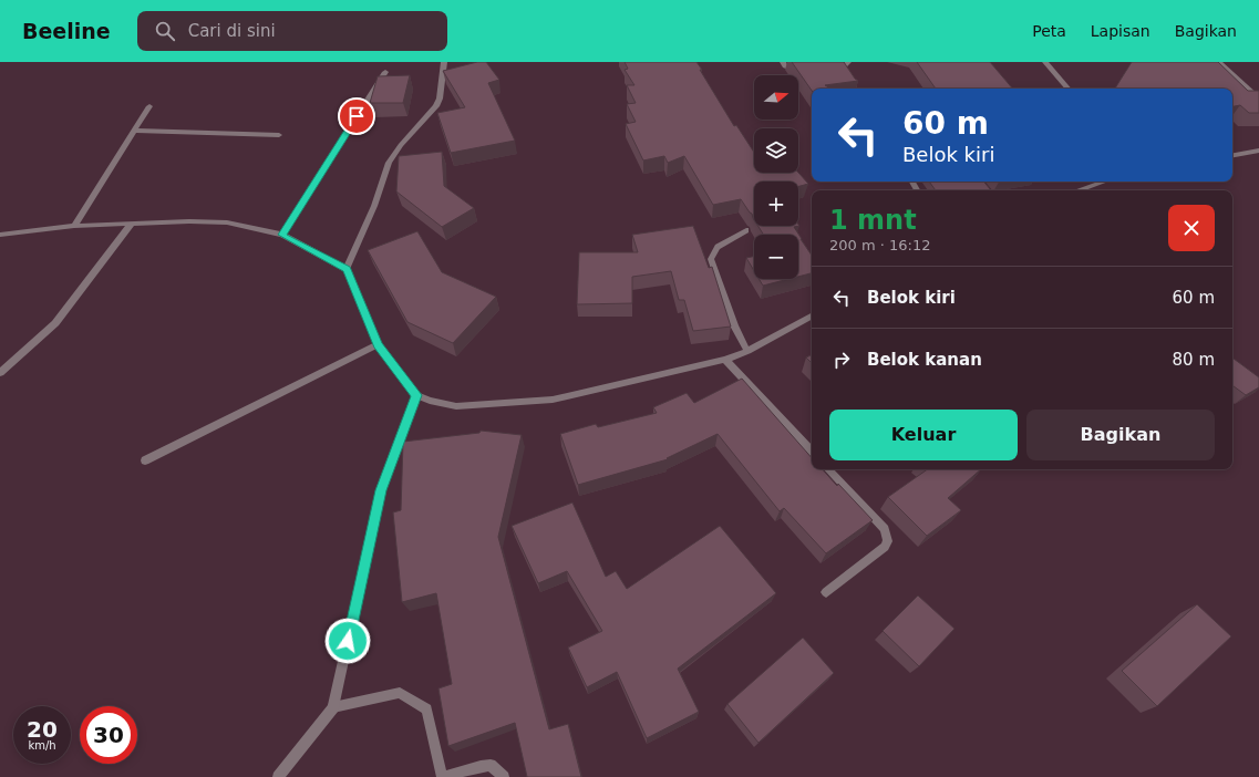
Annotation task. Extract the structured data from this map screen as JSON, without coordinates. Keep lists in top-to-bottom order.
{
  "north": "right",
  "page": {
    "header": "Beeline",
    "search": "Cari di sini",
    "nav": ["Peta", "Lapisan", "Bagikan"],
    "map_buttons": ["+", "−"],
    "turn": ["60 m", "Belok kiri"],
    "heading": ["1 mnt", "200 m · 16:12"],
    "list": [
      {
        "name": "Belok kiri",
        "value": "60 m"
      },
      {
        "name": "Belok kanan",
        "value": "80 m"
      }
    ],
    "buttons": ["Keluar", "Bagikan"],
    "speed": "20 km/h",
    "limit": "30"
  }
}
